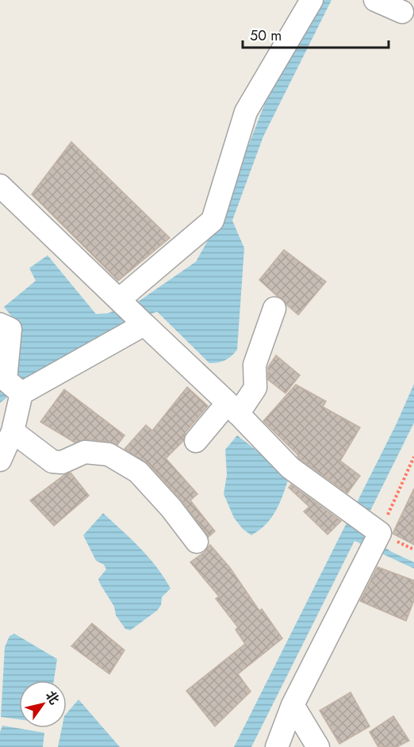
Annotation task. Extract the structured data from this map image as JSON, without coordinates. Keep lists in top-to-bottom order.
{
  "scale_bar": "50 m",
  "north": "top right"
}
